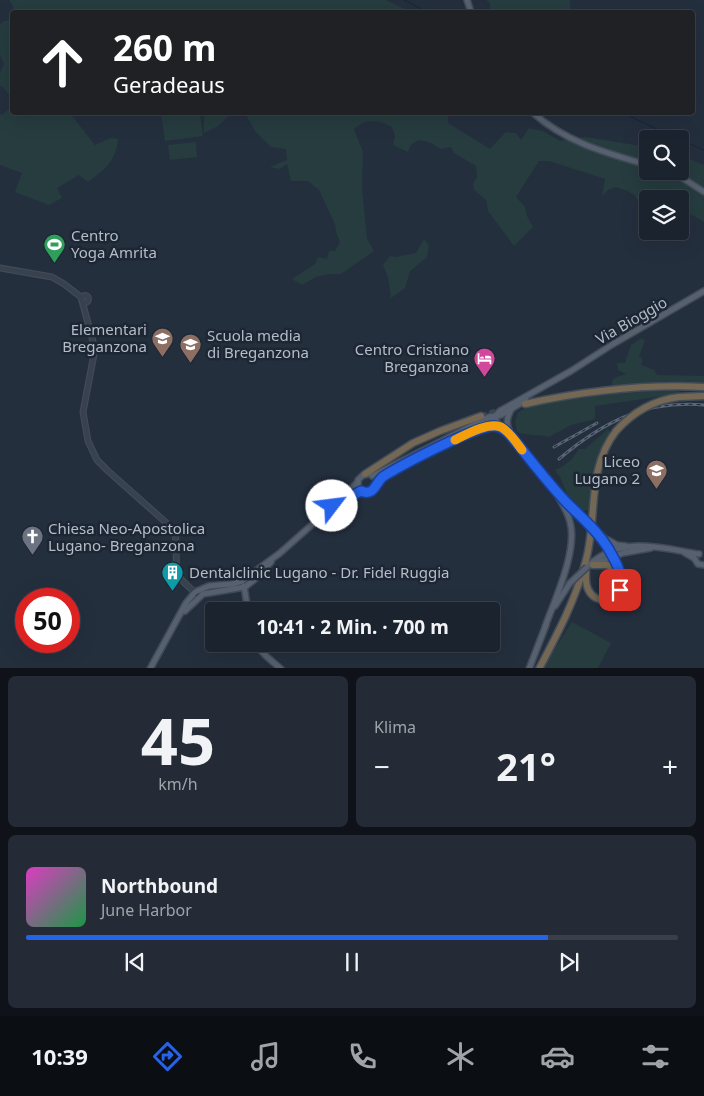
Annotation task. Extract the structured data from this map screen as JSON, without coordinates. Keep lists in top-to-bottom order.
{
  "streets": {
    "main road": ["Via Bioggio"]
  },
  "places": {
    "sports": ["Centro Yoga Amrita"],
    "school or university": ["Elementari Breganzona", "Scuola media di Breganzona", "Liceo Lugano 2"],
    "hotel": ["Centro Cristiano Breganzona"],
    "church": ["Chiesa Neo-Apostolica Lugano- Breganzona"],
    "building": ["Dentalclinic Lugano - Dr. Fidel Ruggia"]
  },
  "page": {
    "turn": ["260 m", "Geradeaus"],
    "limit": "50",
    "trip": "10:41 · 2 Min. · 700 m",
    "tile": [
      ["45", "km/h"],
      "Klima"
    ],
    "heat": ["−", "21°", "+"],
    "song": ["Northbound", "June Harbor"],
    "tabs": "10:39"
  }
}
